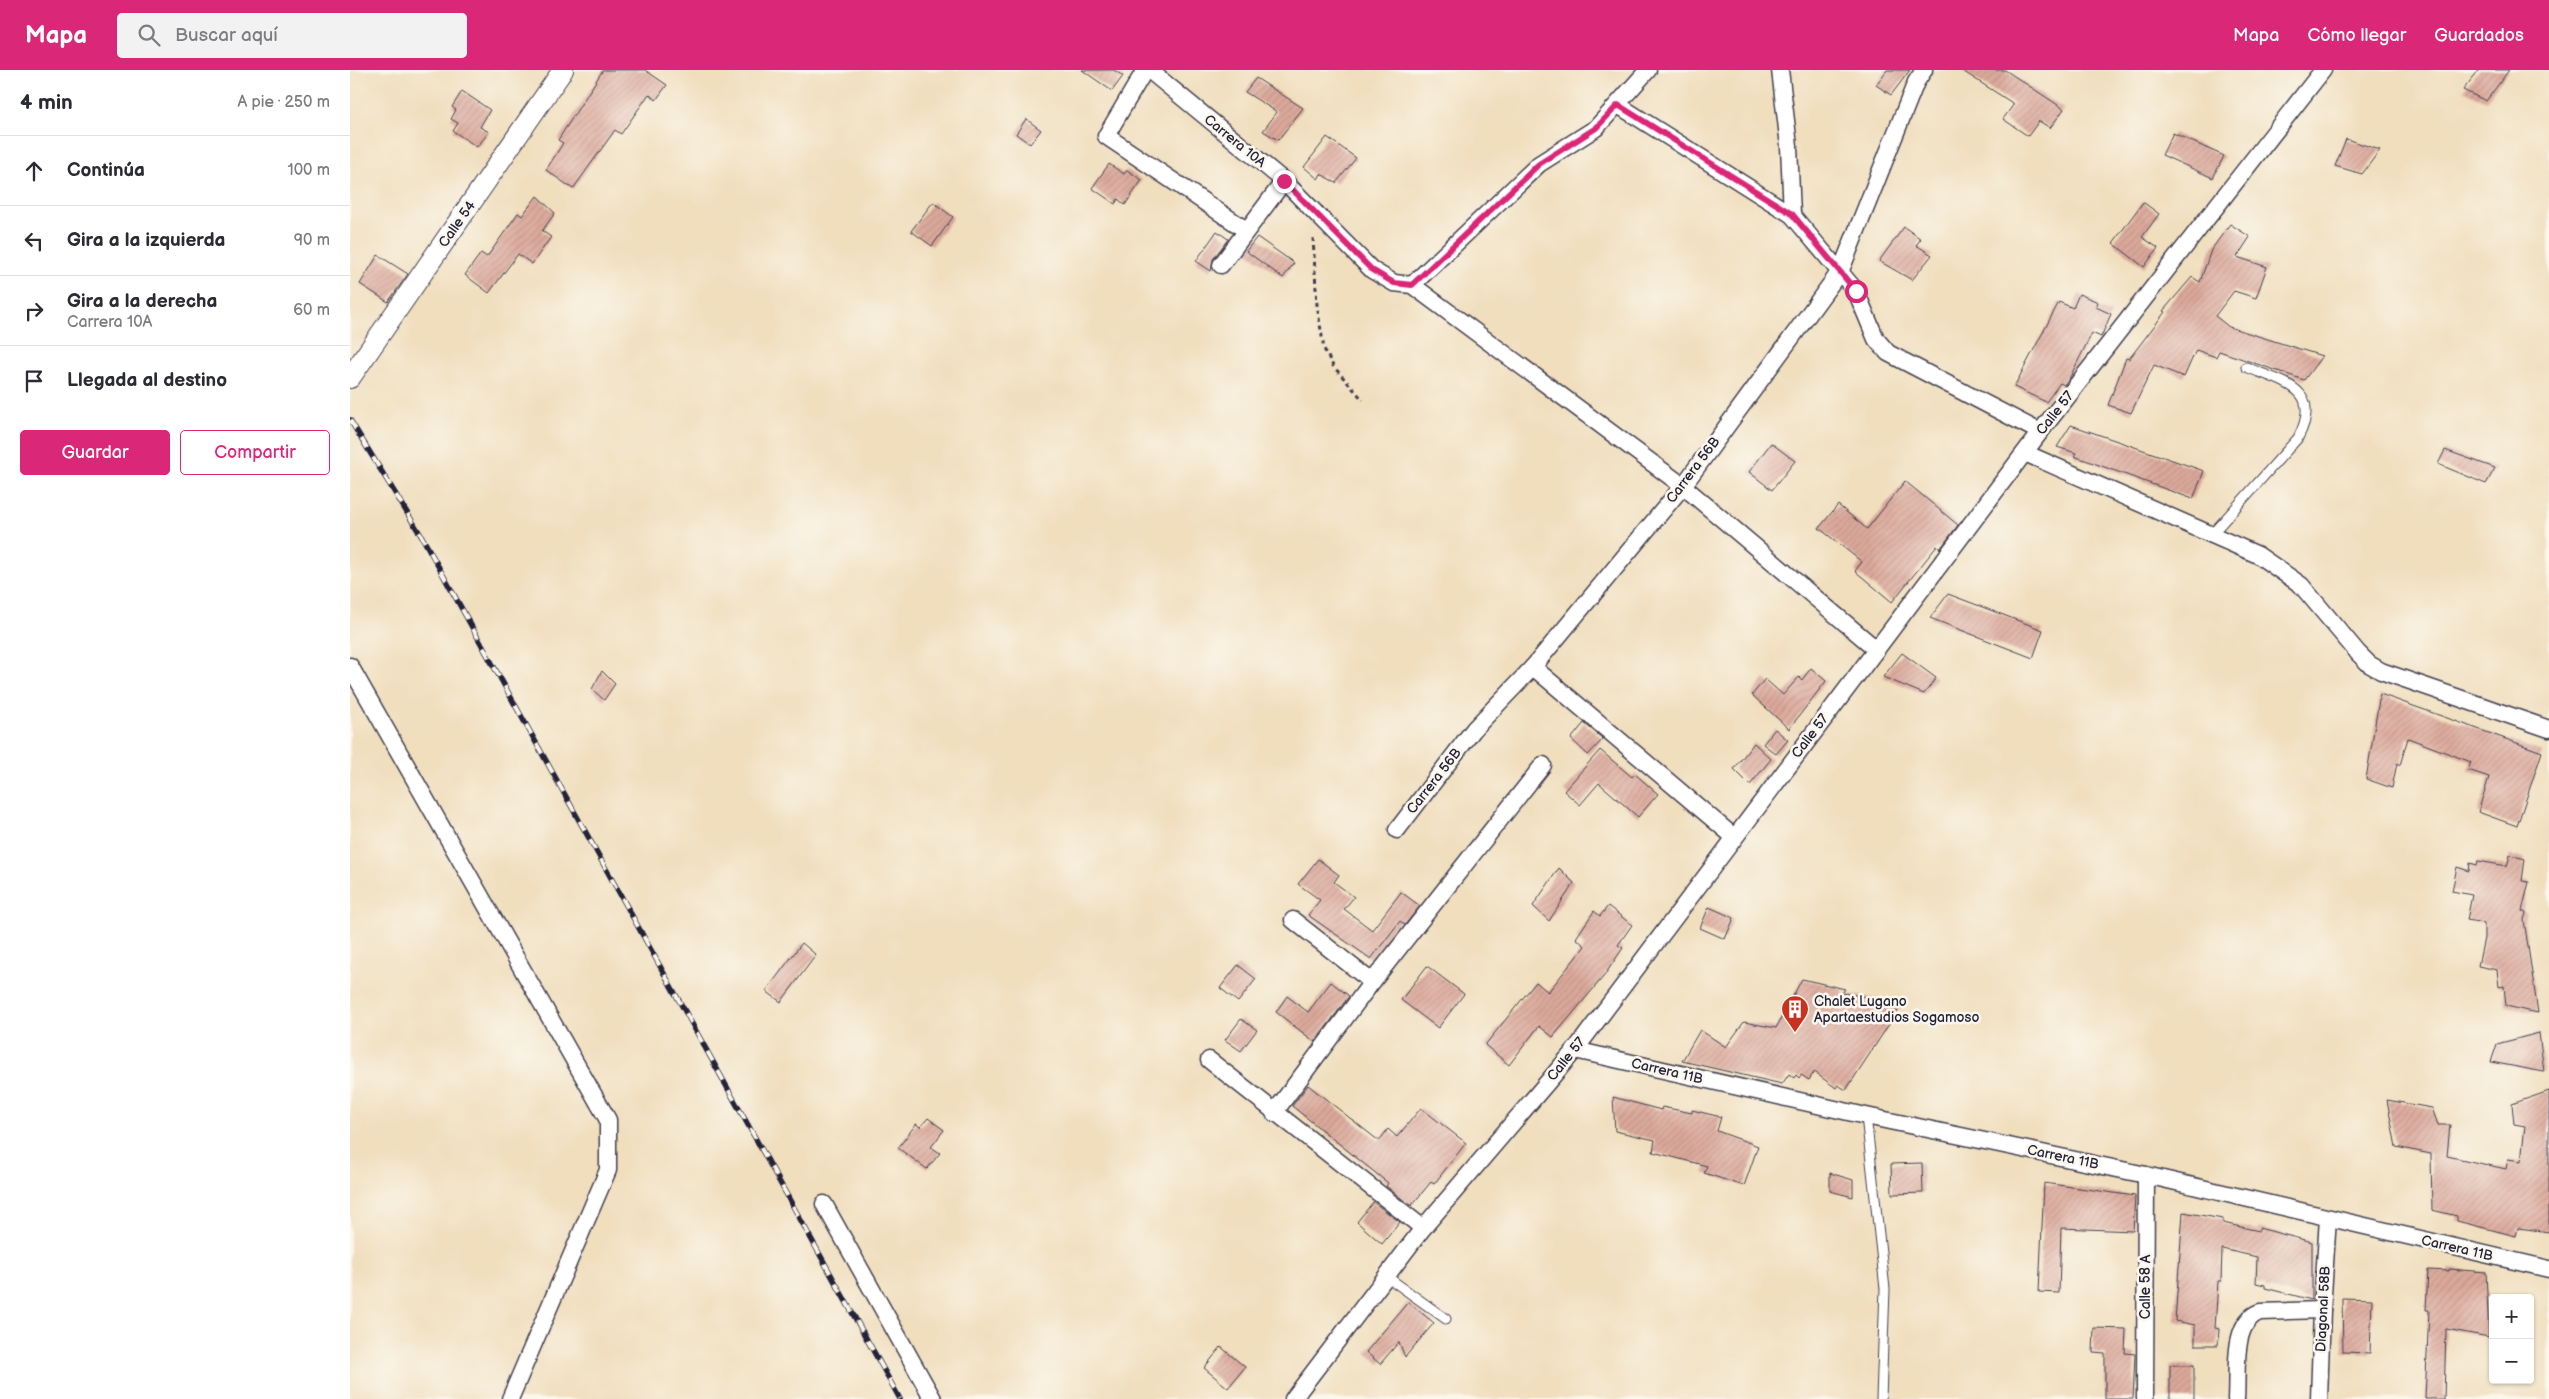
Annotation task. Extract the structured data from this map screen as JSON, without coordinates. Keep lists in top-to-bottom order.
{
  "streets": {
    "street": [
      "Carrera 10A",
      "Calle 54",
      "Calle 57",
      "Carrera 56B",
      "Carrera 11B",
      "Calle 58 A",
      "Diagonal 58B"
    ]
  },
  "crossings": [
    ["Calle 57", "Carrera 11B"],
    ["Carrera 11B", "Calle 58 A"],
    ["Carrera 11B", "Diagonal 58B"]
  ],
  "places": {
    "building": ["Chalet Lugano Apartaestudios Sogamoso"]
  },
  "page": {
    "header": "Mapa",
    "search": "Buscar aquí",
    "nav": ["Mapa", "Cómo llegar", "Guardados"],
    "heading": ["4 min", "A pie · 250 m"],
    "list": [
      ["Continúa", "100 m"],
      ["Gira a la izquierda", "90 m"],
      ["Gira a la derecha", "Carrera 10A", "60 m"],
      "Llegada al destino"
    ],
    "buttons": ["Guardar", "Compartir"],
    "map_buttons": ["+", "−"]
  }
}
